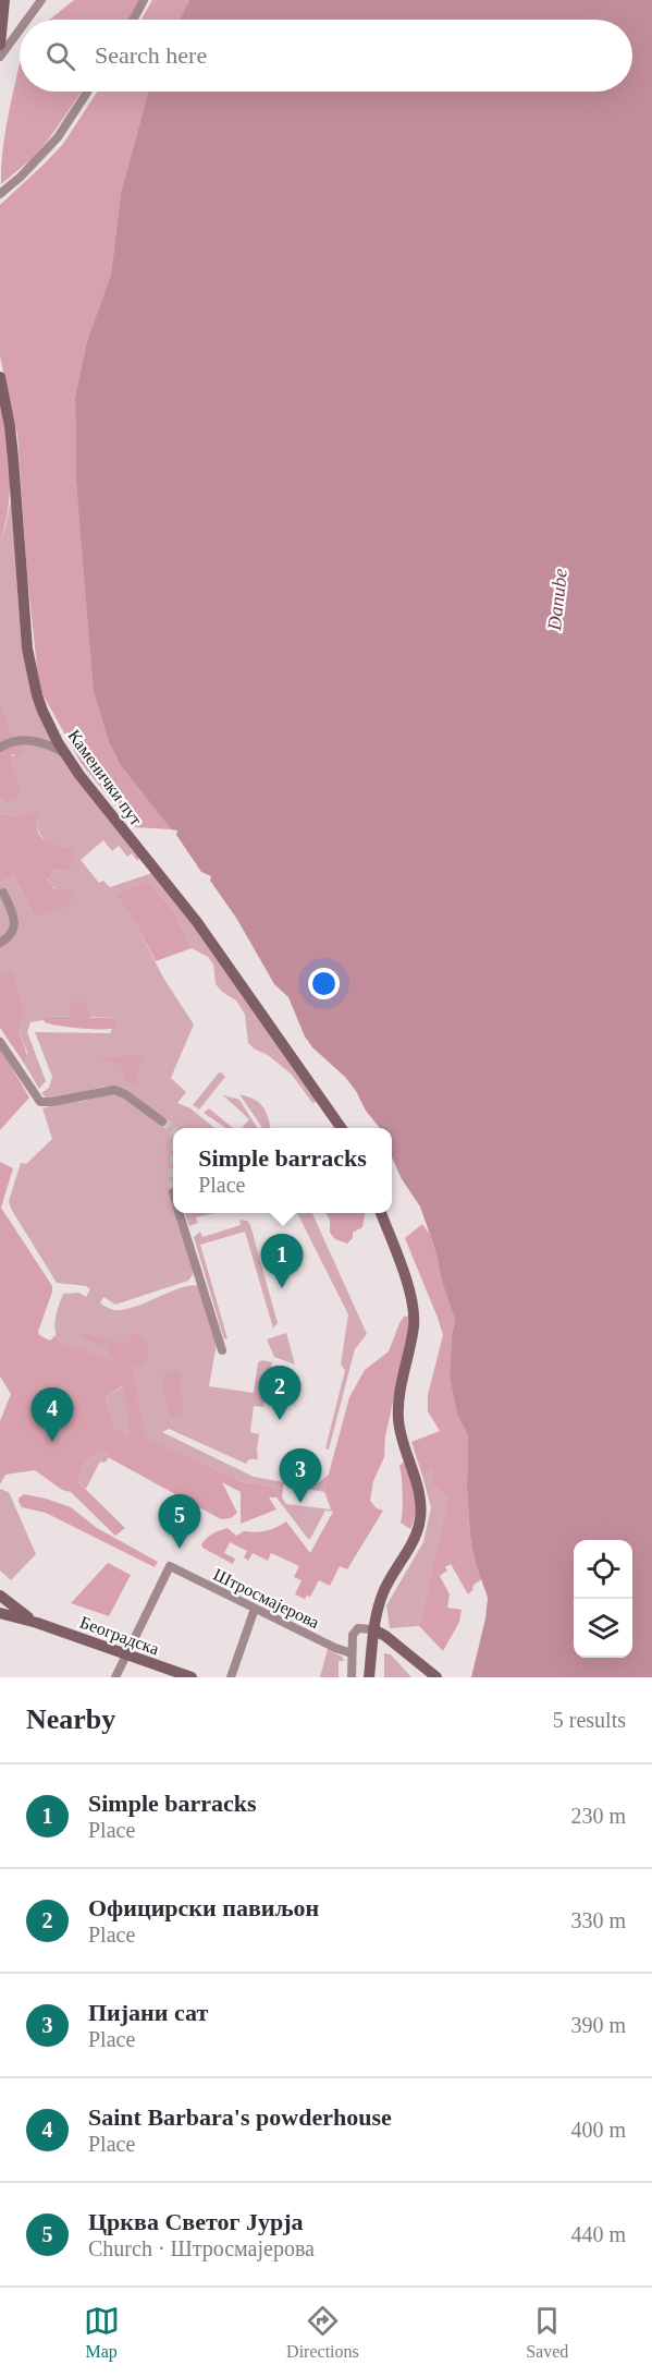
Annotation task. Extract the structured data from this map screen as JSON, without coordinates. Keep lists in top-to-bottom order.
{
  "streets": {
    "main road": ["Каменички пут", "Београдска"],
    "street": ["Штросмајерова"]
  },
  "crossings": [
    ["Штросмајерова", "Београдска"]
  ],
  "water": ["Danube"],
  "page": {
    "search": "Search here",
    "popup": ["Simple barracks", "Place"],
    "pins": [
      "1",
      "2",
      "4",
      "3",
      "5"
    ],
    "heading": ["Nearby", "5 results"],
    "list": [
      {
        "mark": "1",
        "name": "Simple barracks",
        "note": "Place",
        "value": "230 m"
      },
      {
        "mark": "2",
        "name": "Официрски павиљон",
        "note": "Place",
        "value": "330 m"
      },
      {
        "mark": "3",
        "name": "Пијани сат",
        "note": "Place",
        "value": "390 m"
      },
      {
        "mark": "4",
        "name": "Saint Barbara's powderhouse",
        "note": "Place",
        "value": "400 m"
      },
      {
        "mark": "5",
        "name": "Црква Светог Јурја",
        "note": "Church · Штросмајерова",
        "value": "440 m"
      }
    ],
    "nav": ["Map", "Directions", "Saved"]
  }
}
